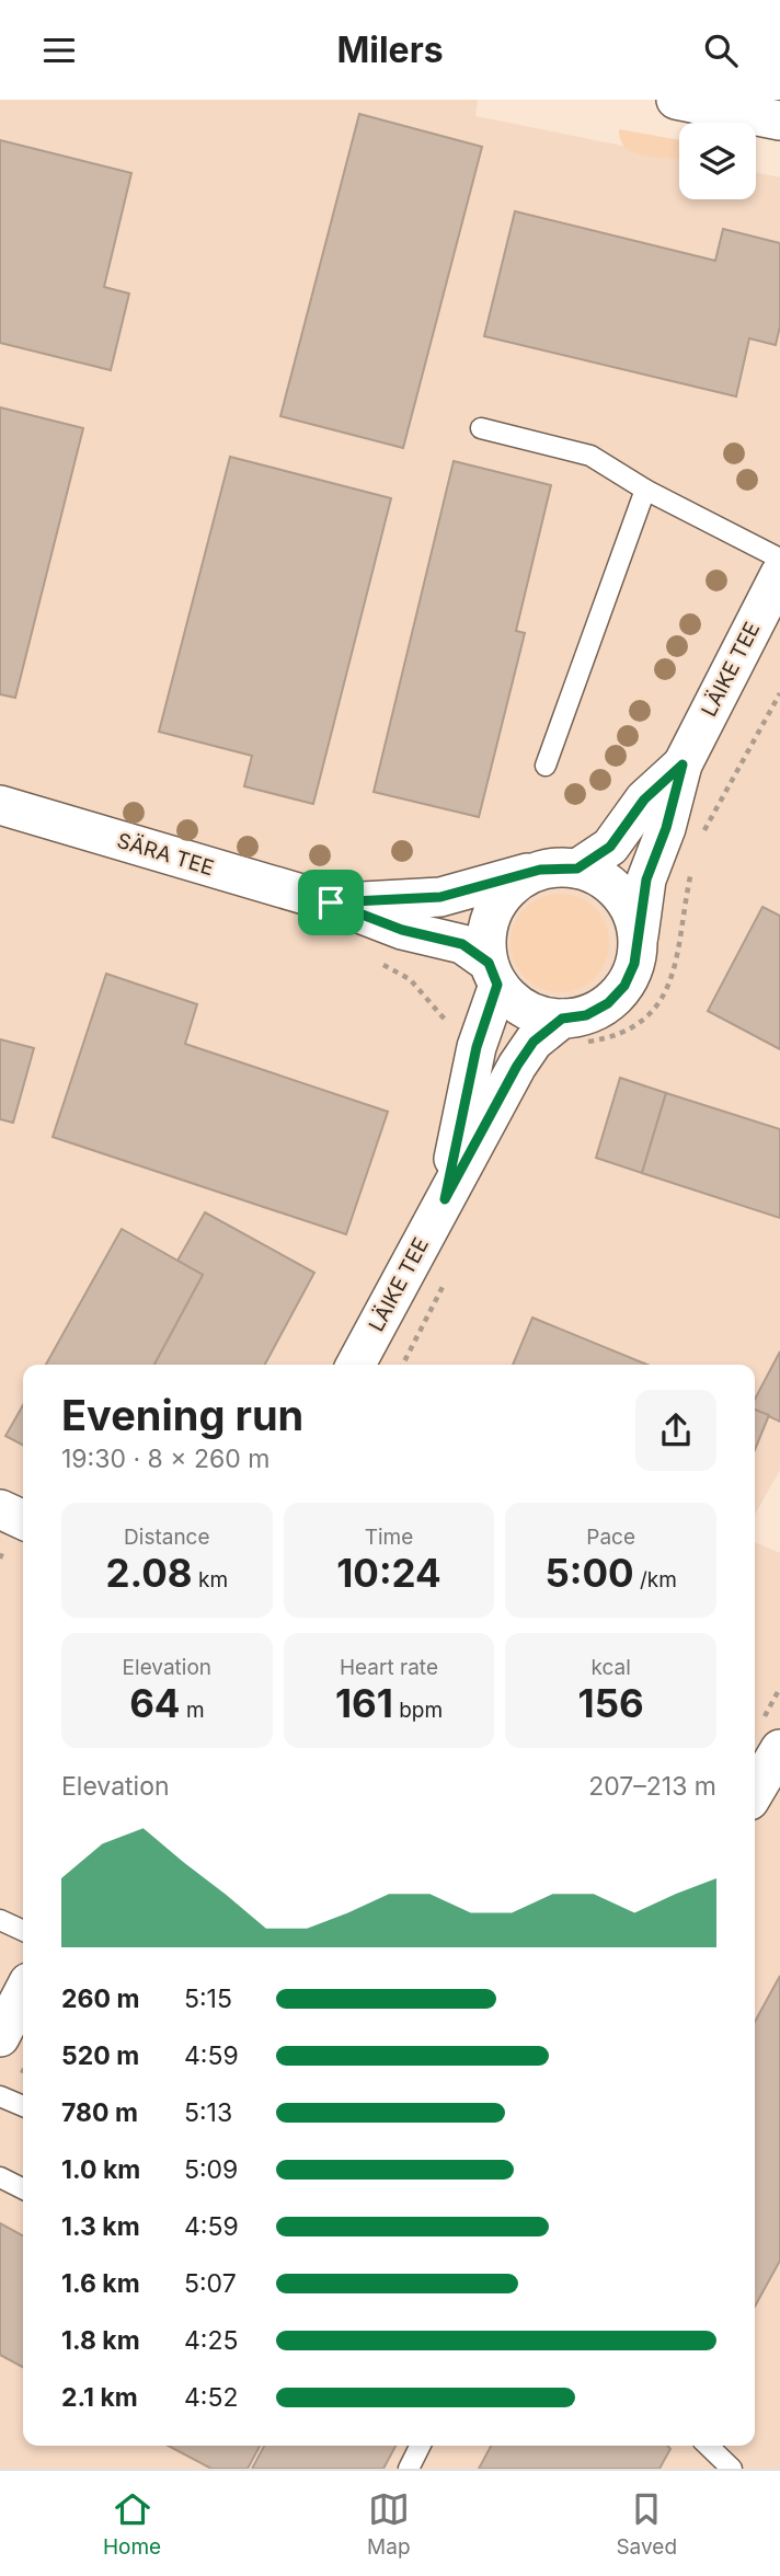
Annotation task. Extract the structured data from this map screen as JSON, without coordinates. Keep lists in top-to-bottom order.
{
  "streets": {
    "street": ["LÄIKE TEE", "SÄRA TEE"]
  },
  "crossings": [
    ["LÄIKE TEE", "SÄRA TEE"]
  ],
  "page": {
    "header": "Milers",
    "heading": ["Evening run", "19:30 · 8 × 260 m"],
    "stats": [
      ["Distance", "2.08 km"],
      ["Time", "10:24"],
      ["Pace", "5:00 /km"],
      ["Elevation", "64 m"],
      ["Heart rate", "161 bpm"],
      ["kcal", "156"]
    ],
    "chart": ["Elevation", "207–213 m"],
    "list": [
      {
        "name": "260 m",
        "note": "5:15"
      },
      {
        "name": "520 m",
        "note": "4:59"
      },
      {
        "name": "780 m",
        "note": "5:13"
      },
      {
        "name": "1.0 km",
        "note": "5:09"
      },
      {
        "name": "1.3 km",
        "note": "4:59"
      },
      {
        "name": "1.6 km",
        "note": "5:07"
      },
      {
        "name": "1.8 km",
        "note": "4:25"
      },
      {
        "name": "2.1 km",
        "note": "4:52"
      }
    ],
    "tabs": ["Home", "Map", "Saved"]
  }
}
